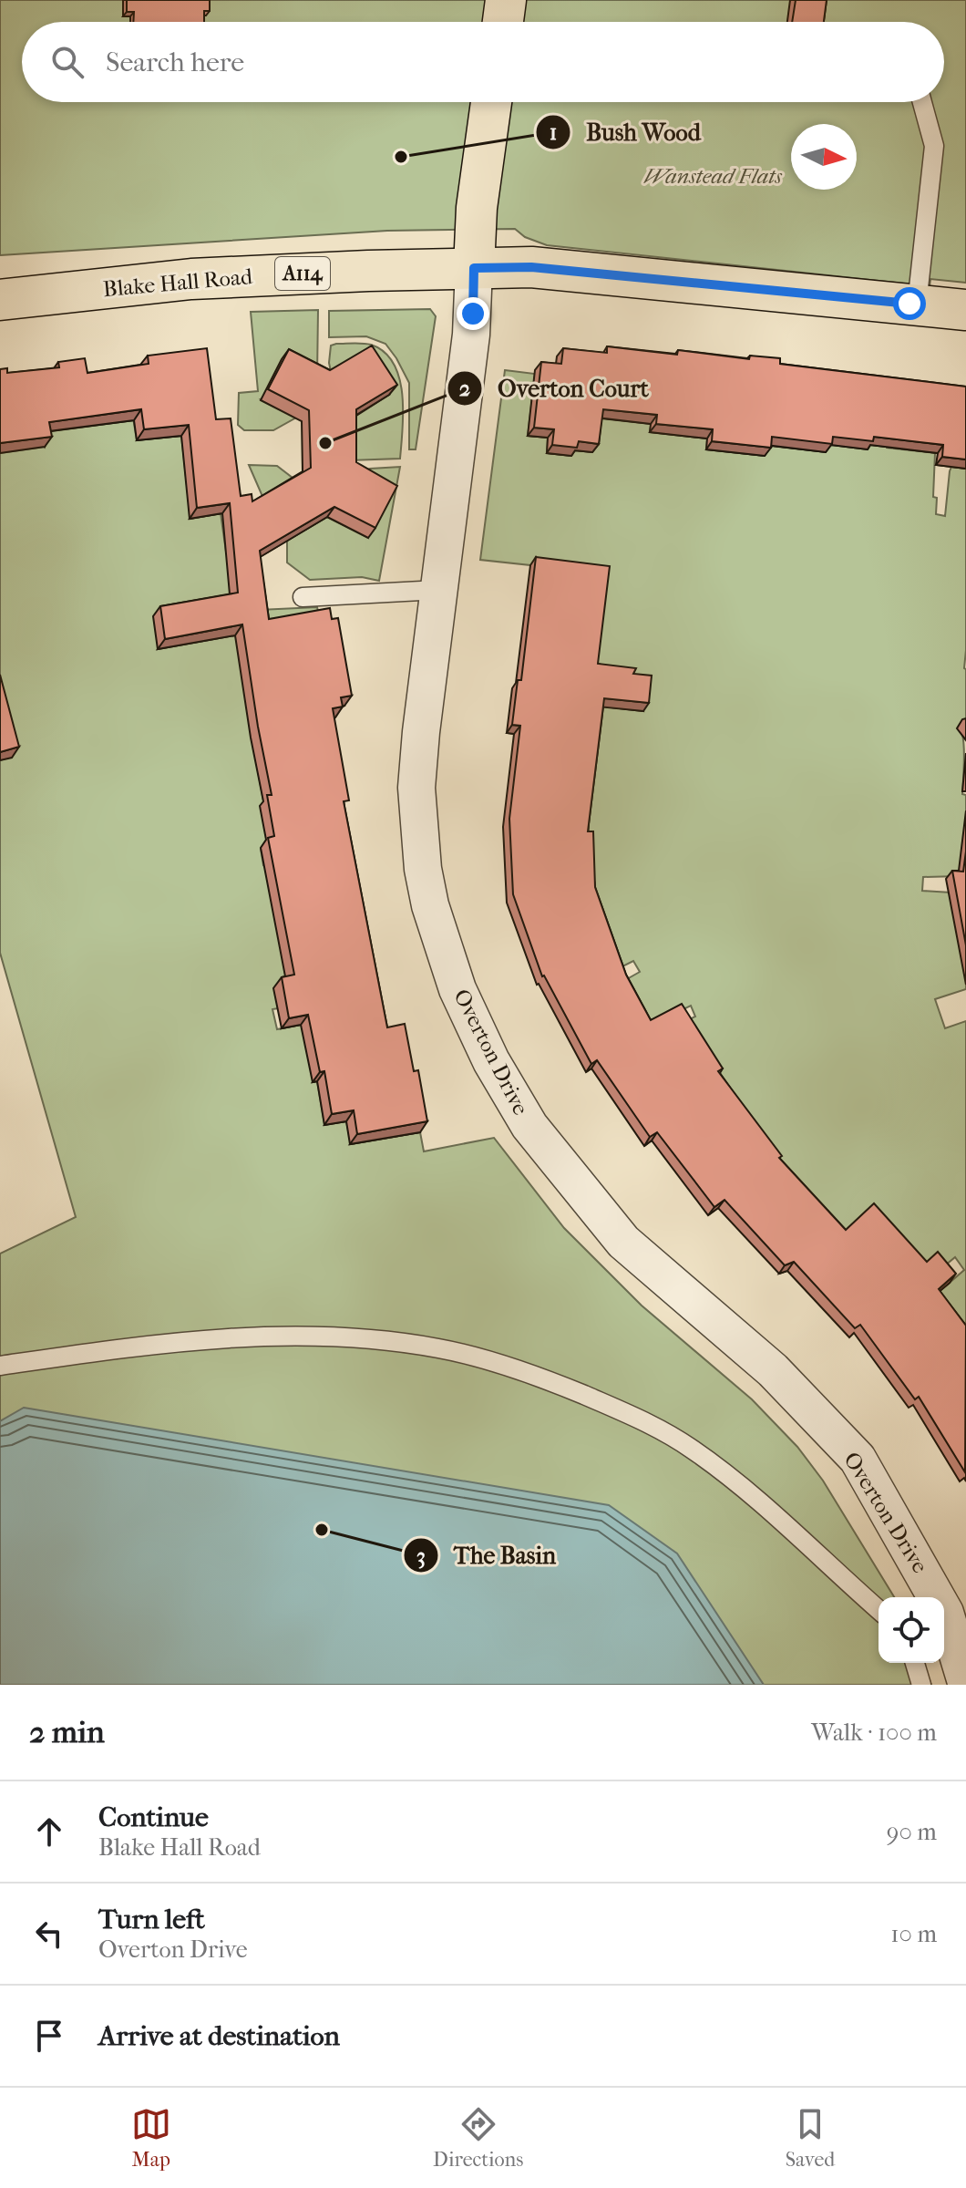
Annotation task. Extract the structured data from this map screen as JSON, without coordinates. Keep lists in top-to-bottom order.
{
  "streets": {
    "main road": ["A114", "Blake Hall Road"],
    "street": ["Overton Drive"]
  },
  "crossings": [
    ["Blake Hall Road", "Overton Drive"]
  ],
  "parks": ["Wanstead Flats"],
  "places": ["Bush Wood", "Overton Court", "The Basin"],
  "north": "right",
  "page": {
    "search": "Search here",
    "heading": ["2 min", "Walk · 100 m"],
    "list": [
      ["Continue", "Blake Hall Road", "90 m"],
      ["Turn left", "Overton Drive", "10 m"],
      "Arrive at destination"
    ],
    "nav": ["Map", "Directions", "Saved"]
  }
}
